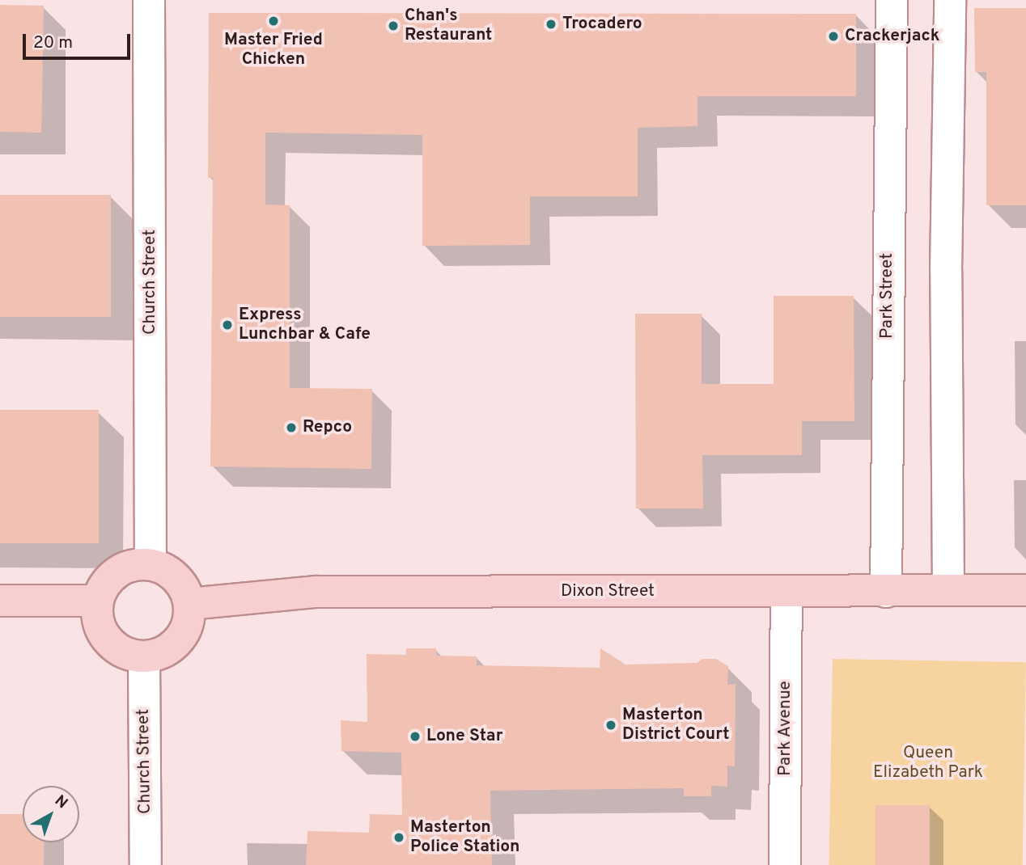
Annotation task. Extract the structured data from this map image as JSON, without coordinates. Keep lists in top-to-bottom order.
{
  "streets": {
    "main road": ["Dixon Street"],
    "street": ["Church Street", "Park Street", "Park Avenue"]
  },
  "crossings": [
    ["Church Street", "Dixon Street"],
    ["Park Street", "Dixon Street"],
    ["Dixon Street", "Park Avenue"]
  ],
  "parks": ["Queen Elizabeth Park"],
  "places": [
    "Master Fried Chicken",
    "Trocadero",
    "Chan's Restaurant",
    "Crackerjack",
    "Express Lunchbar & Cafe",
    "Repco",
    "Masterton District Court",
    "Lone Star",
    "Masterton Police Station"
  ],
  "scale_bar": "20 m",
  "north": "top right"
}
